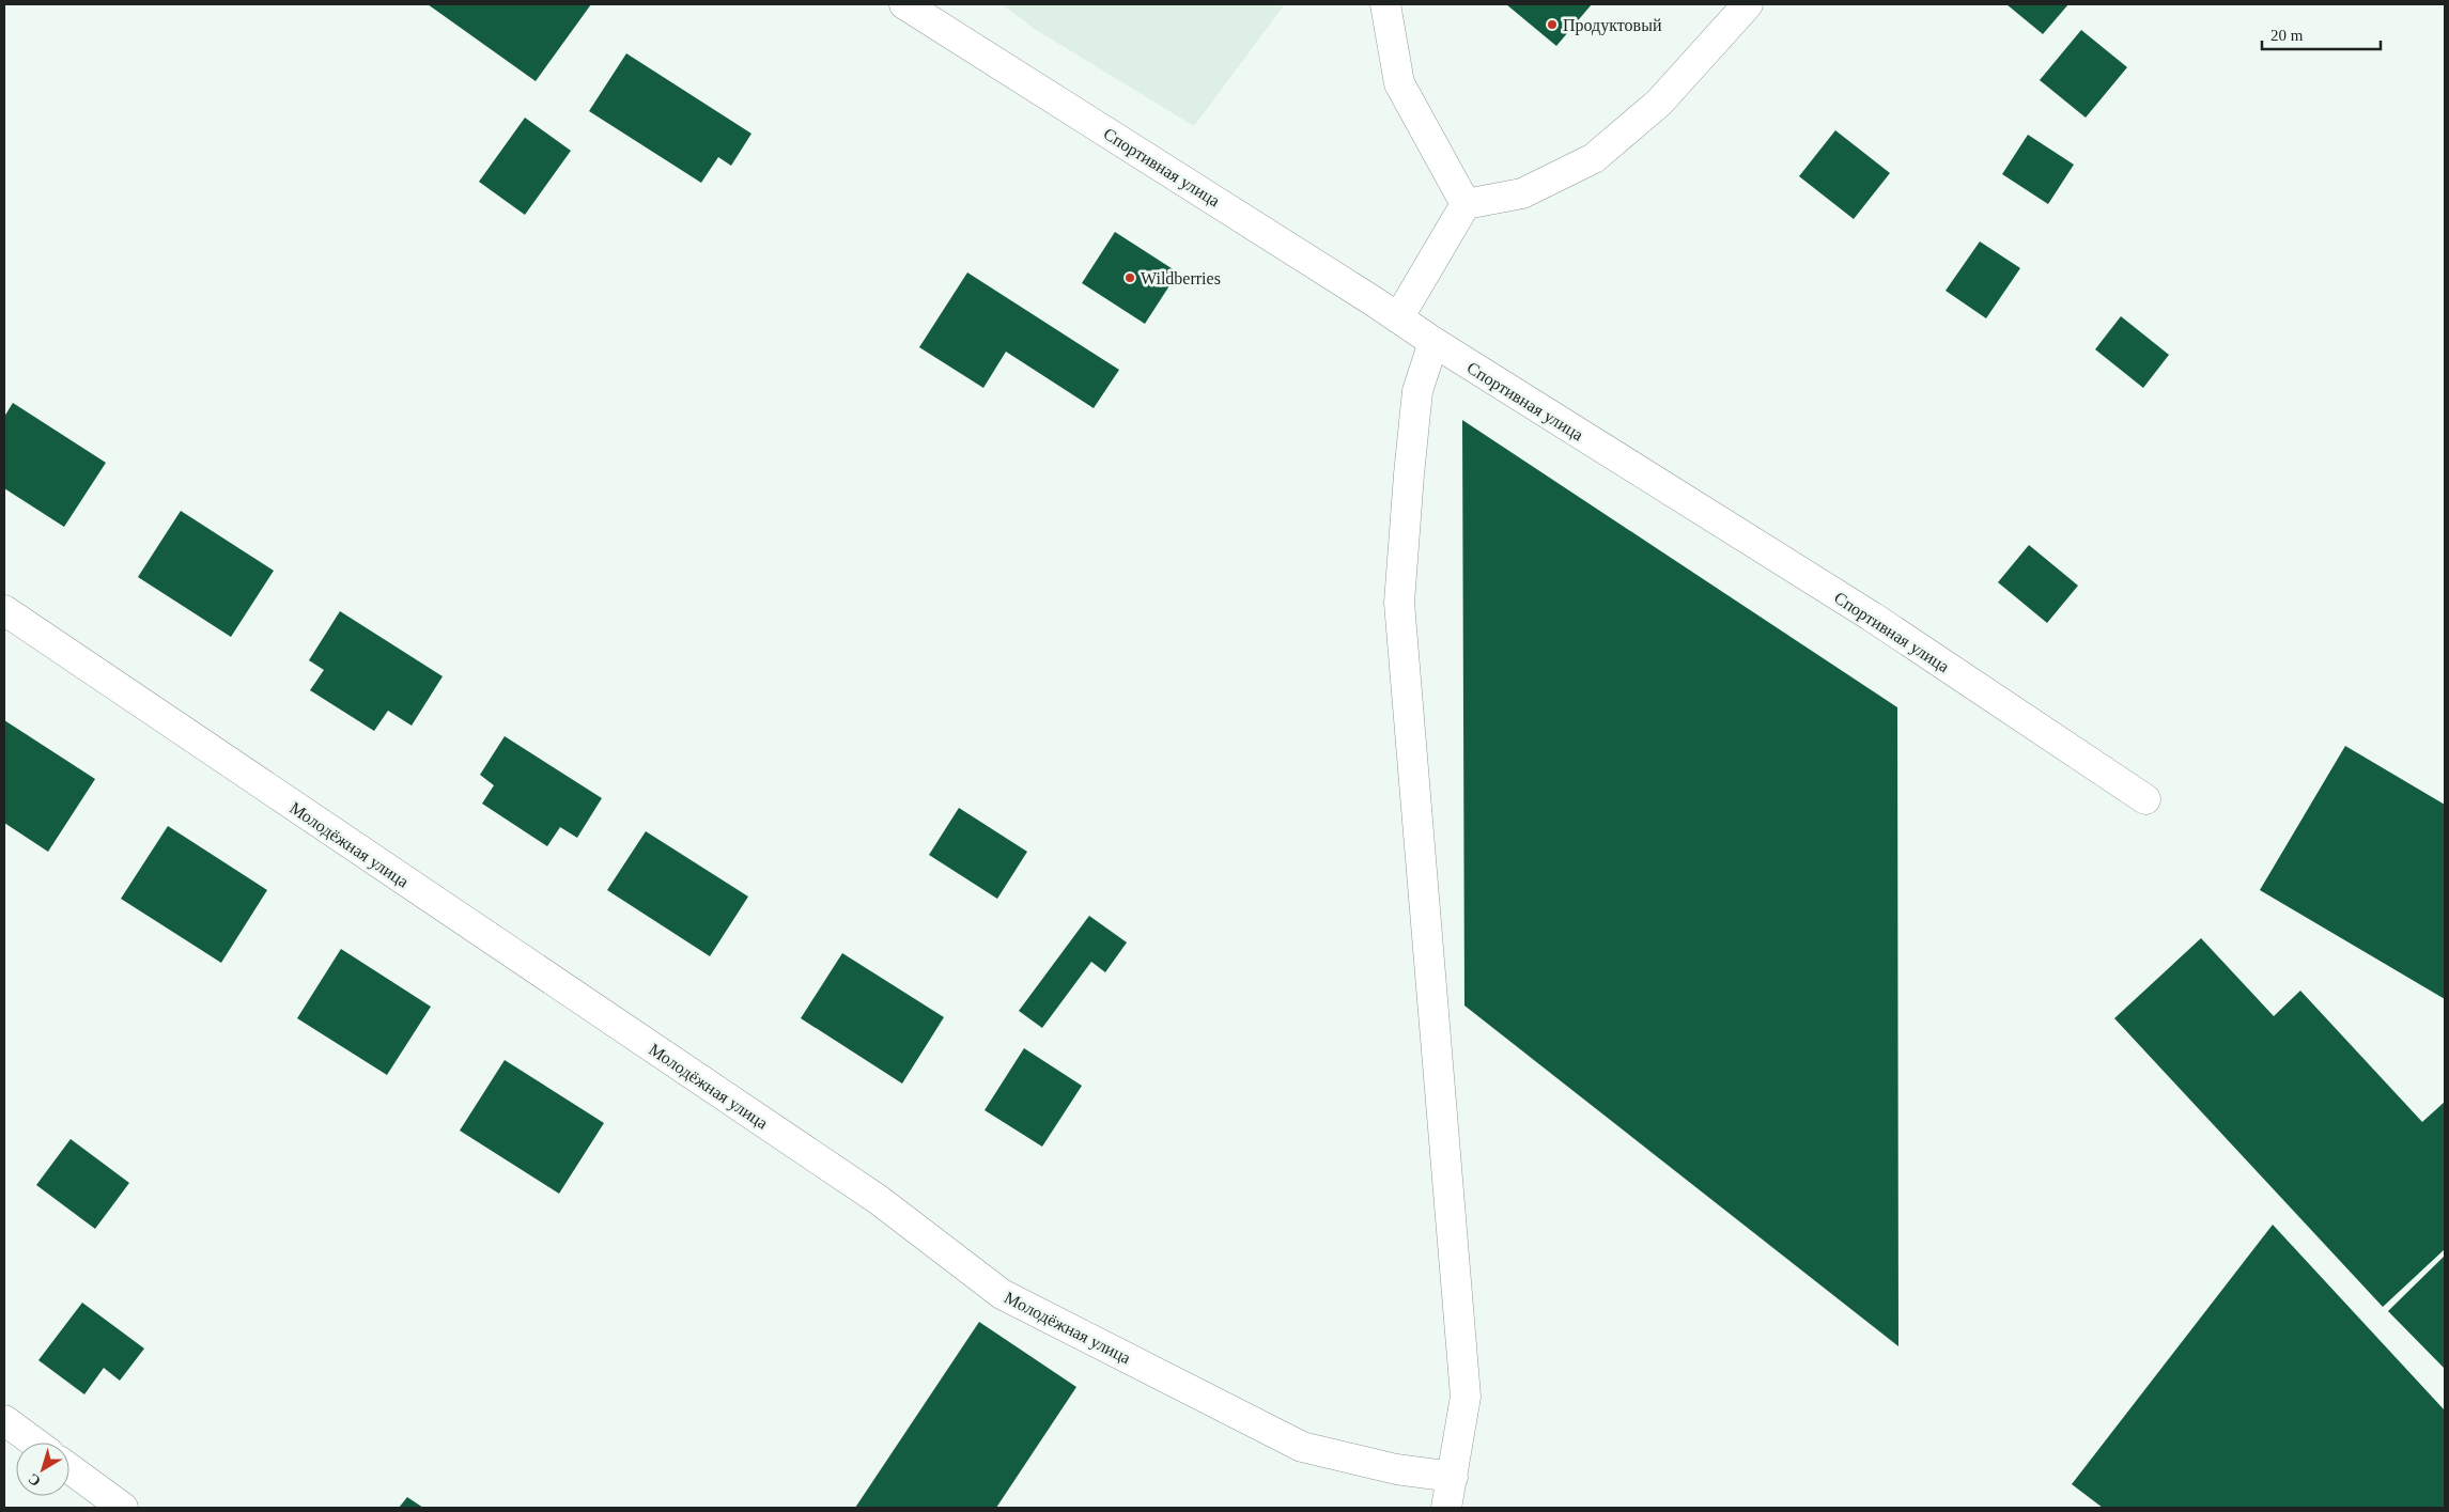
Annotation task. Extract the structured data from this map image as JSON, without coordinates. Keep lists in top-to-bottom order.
{
  "streets": {
    "street": ["Спортивная улица", "Молодёжная улица"]
  },
  "places": ["Продуктовый", "Wildberries"],
  "scale_bar": "20 m",
  "north": "bottom left"
}
